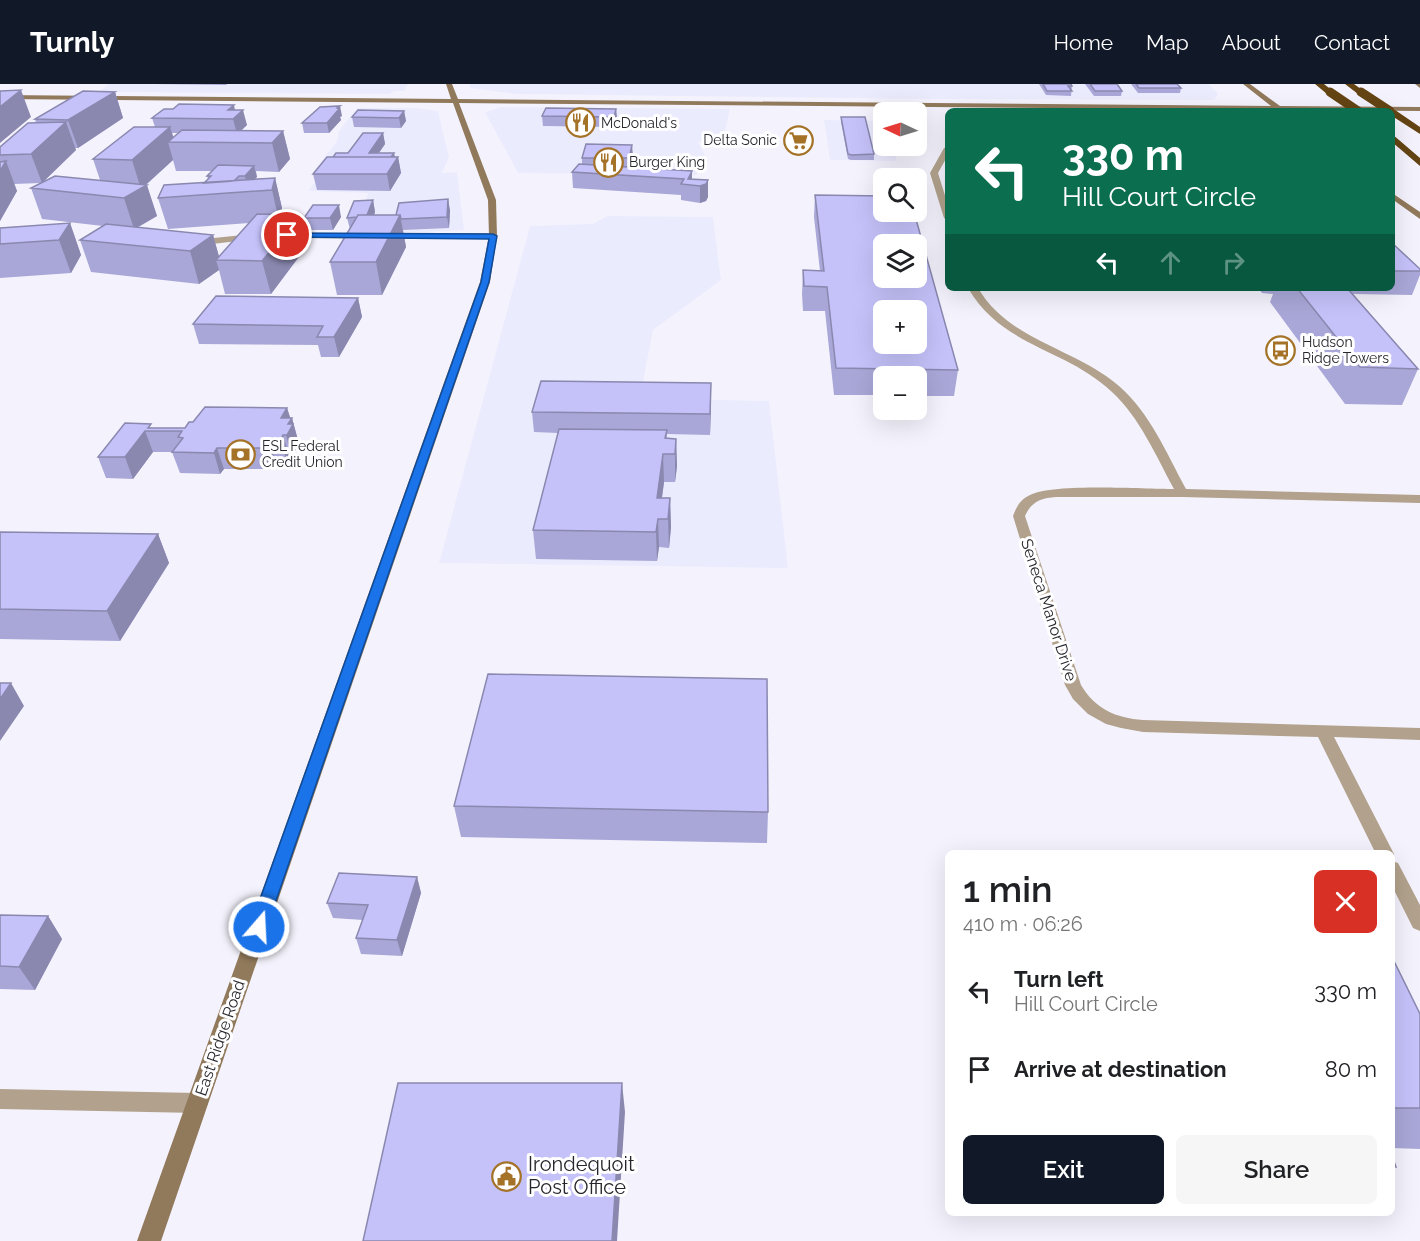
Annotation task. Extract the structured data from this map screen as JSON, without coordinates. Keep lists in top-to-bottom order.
{
  "streets": {
    "main road": ["East Ridge Road"],
    "street": ["Seneca Manor Drive"]
  },
  "places": {
    "restaurant": ["McDonald's", "Burger King"],
    "supermarket": ["Delta Sonic"],
    "bus stop": ["Hudson Ridge Towers"],
    "bank": ["ESL Federal Credit Union"],
    "public building": ["Irondequoit Post Office"]
  },
  "north": "left",
  "page": {
    "header": "Turnly",
    "nav": [
      "Home",
      "Map",
      "About",
      "Contact"
    ],
    "map_buttons": ["+", "−"],
    "turn": ["330 m", "Hill Court Circle"],
    "heading": ["1 min", "410 m · 06:26"],
    "list": [
      {
        "name": "Turn left",
        "note": "Hill Court Circle",
        "value": "330 m"
      },
      {
        "name": "Arrive at destination",
        "value": "80 m"
      }
    ],
    "buttons": ["Exit", "Share"]
  }
}
